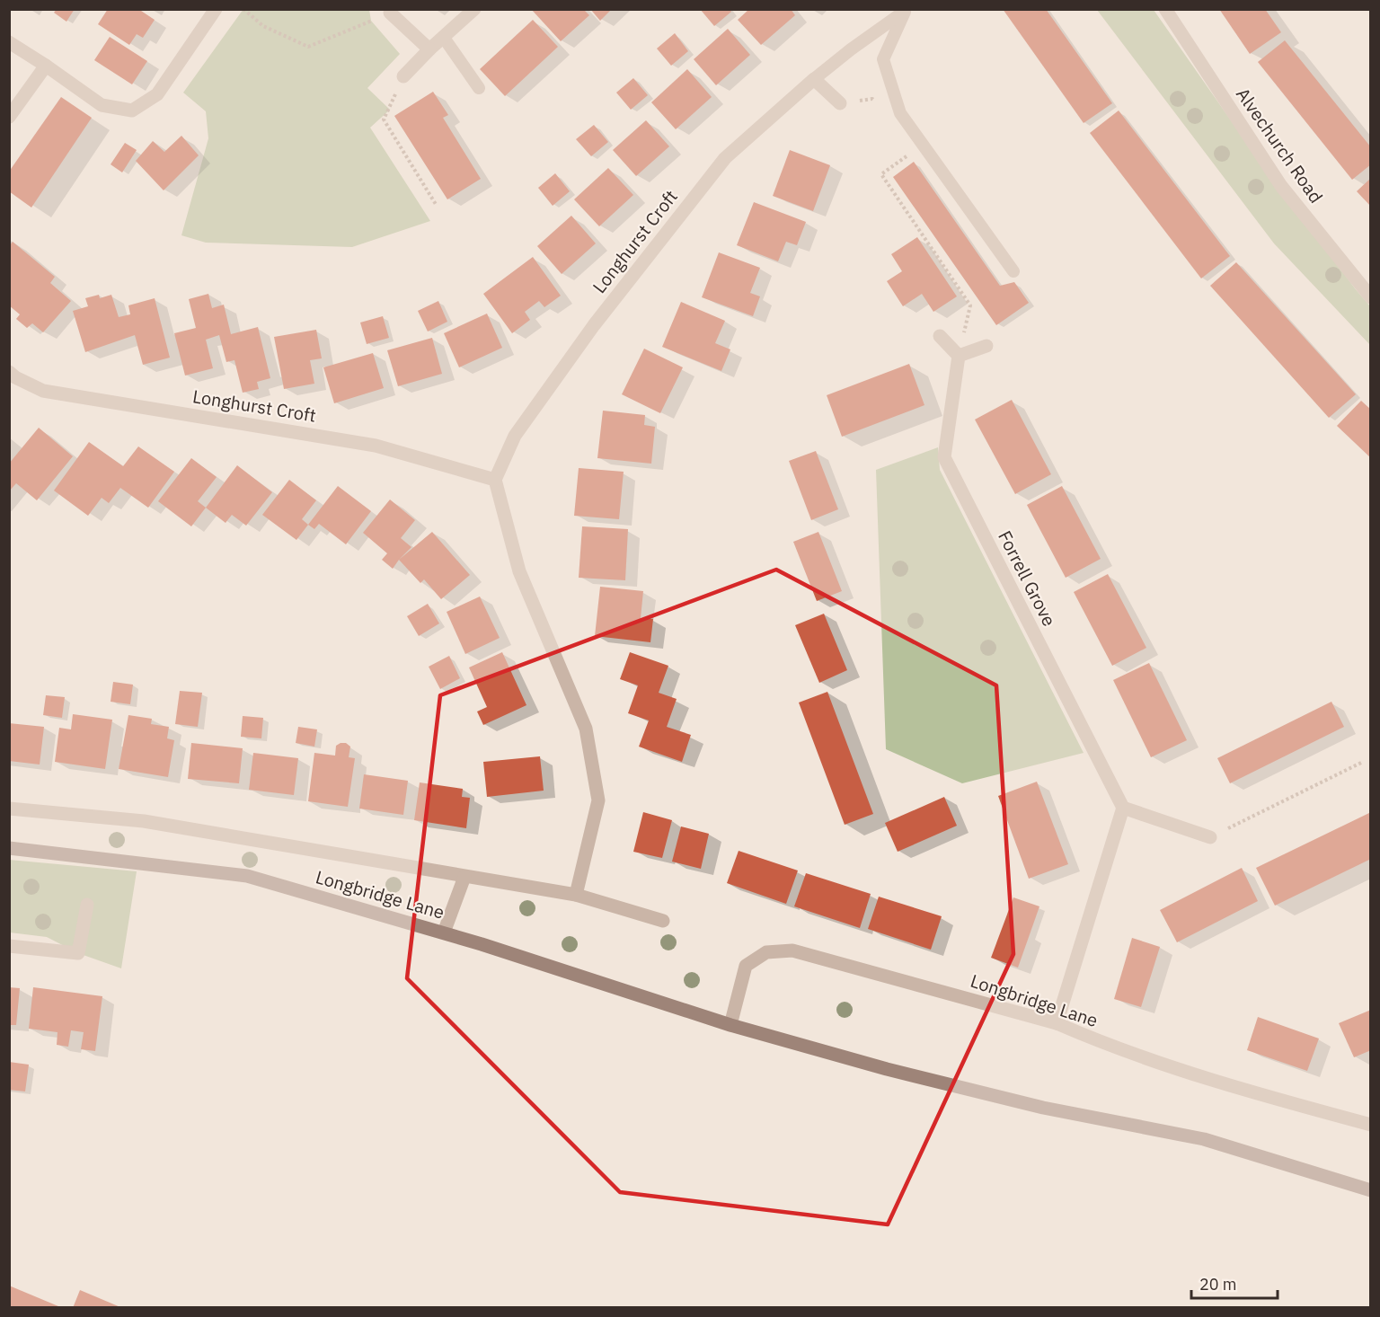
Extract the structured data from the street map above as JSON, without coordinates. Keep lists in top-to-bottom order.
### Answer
{
  "streets": {
    "main road": ["Longbridge Lane"],
    "street": ["Alvechurch Road", "Longhurst Croft", "Forrell Grove"]
  },
  "scale_bar": "20 m"
}
